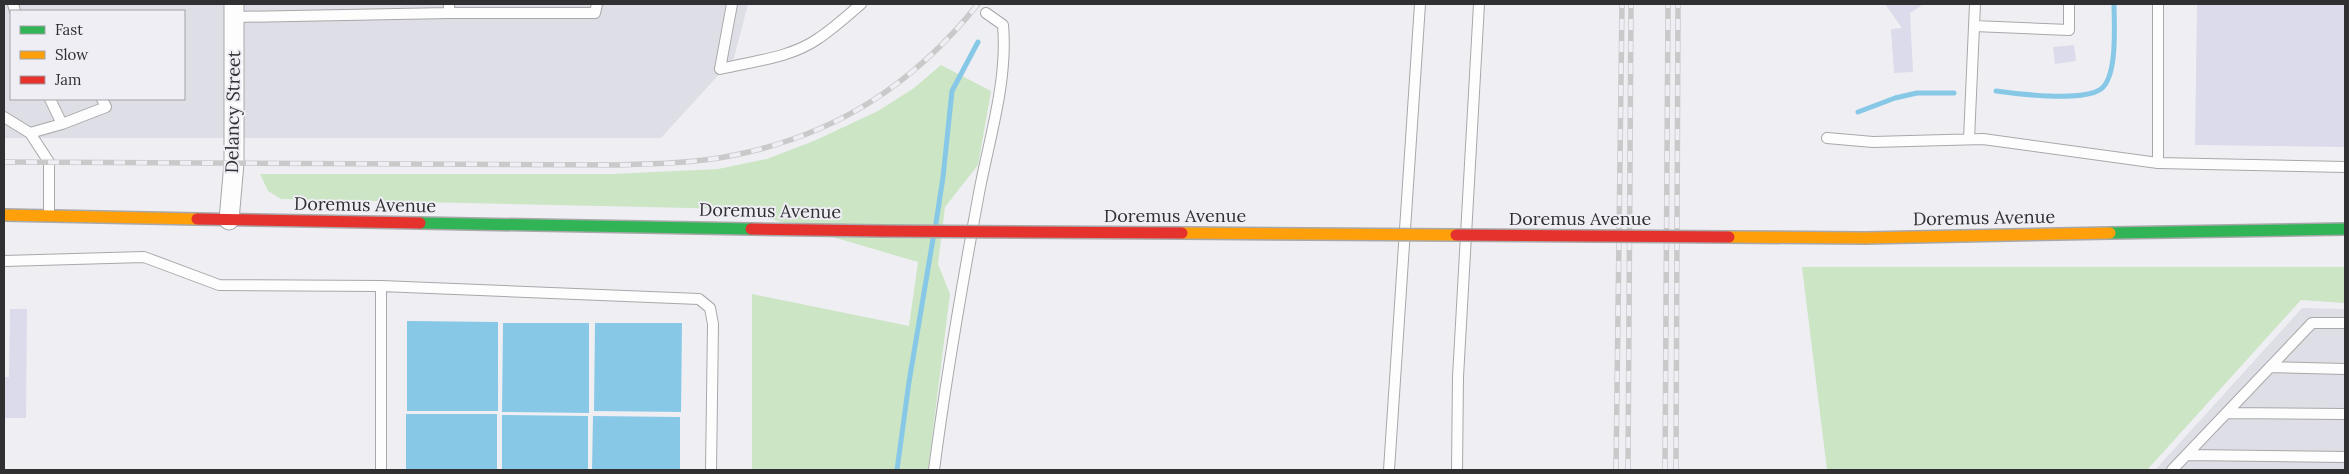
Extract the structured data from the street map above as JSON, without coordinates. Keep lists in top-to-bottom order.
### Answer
{
  "streets": {
    "main road": ["Doremus Avenue"],
    "street": ["Delancy Street"]
  },
  "crossings": [
    ["Delancy Street", "Doremus Avenue"]
  ],
  "legend": ["Fast", "Slow", "Jam"]
}
